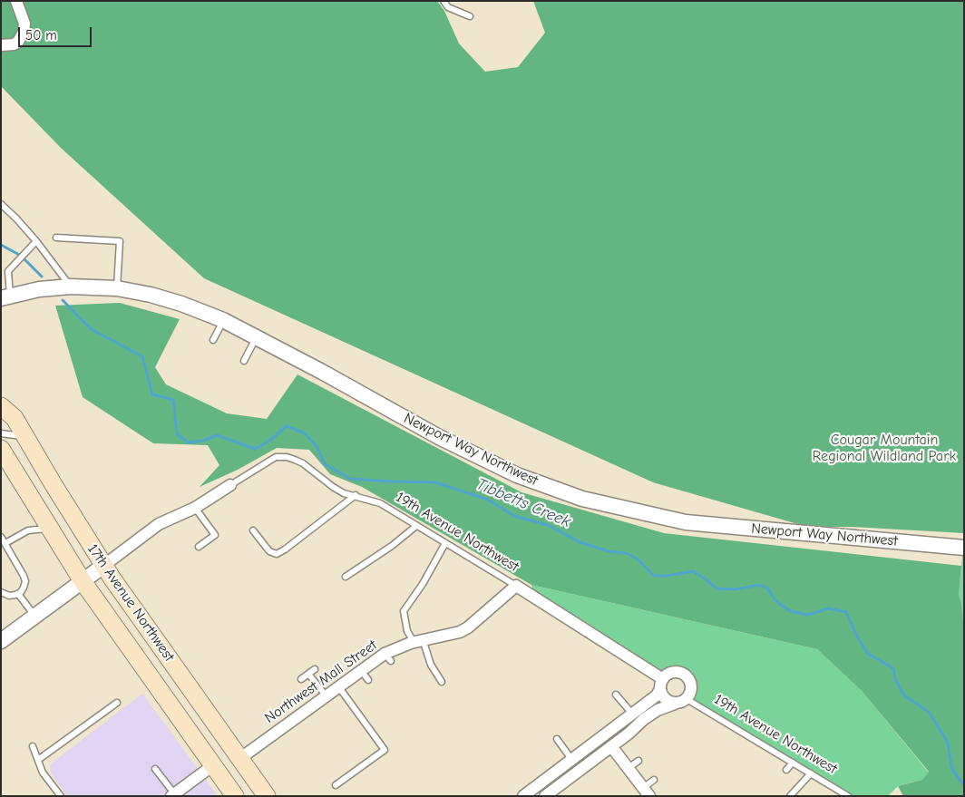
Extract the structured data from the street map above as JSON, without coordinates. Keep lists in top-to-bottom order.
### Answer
{
  "streets": {
    "main road": ["17th Avenue Northwest"],
    "street": ["Newport Way Northwest", "19th Avenue Northwest", "Northwest Mall Street"]
  },
  "crossings": [
    ["19th Avenue Northwest", "Northwest Mall Street"],
    ["17th Avenue Northwest", "Northwest Mall Street"]
  ],
  "water": ["Tibbetts Creek"],
  "parks": ["Cougar Mountain Regional Wildland Park"],
  "scale_bar": "50 m"
}
